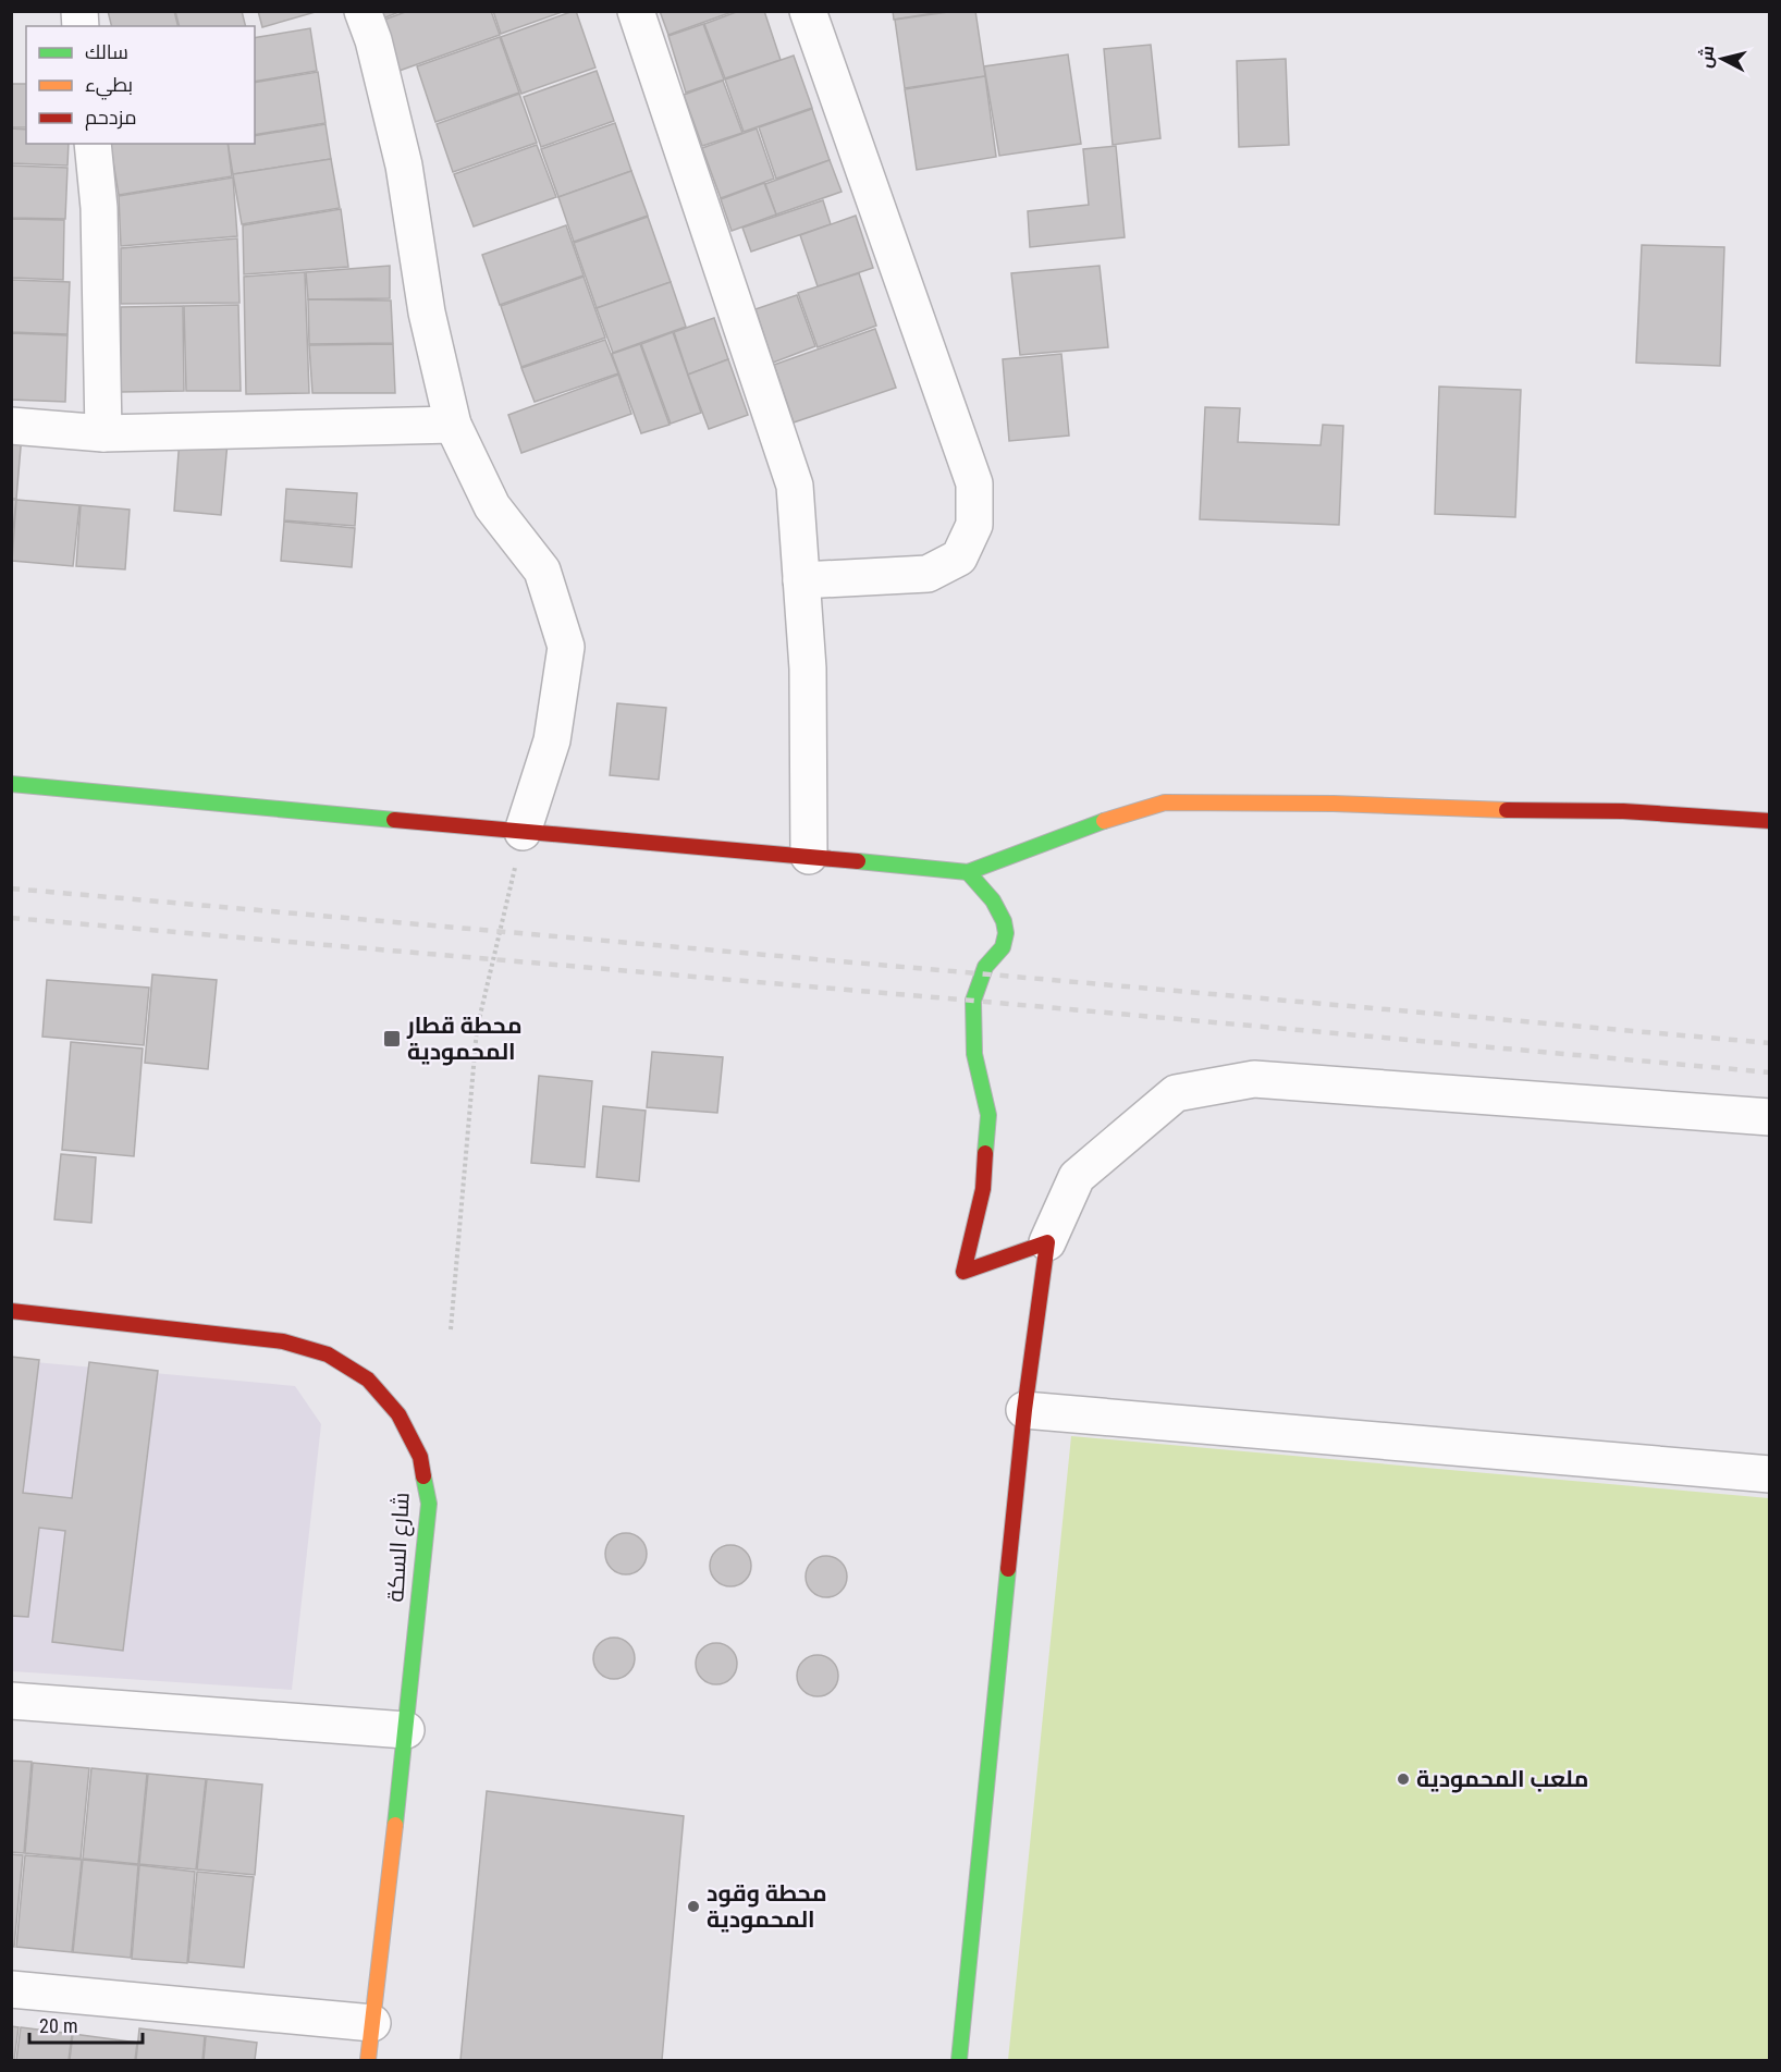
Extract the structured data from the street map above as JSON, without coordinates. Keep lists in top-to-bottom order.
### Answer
{
  "streets": {
    "street": ["شارع السكة"]
  },
  "places": {
    "transit": ["محطة قطار المحمودية"],
    "other": ["ملعب المحمودية", "محطة وقود المحمودية"]
  },
  "legend": ["سالك", "بطيء", "مزدحم"],
  "scale_bar": "20 m",
  "north": "left"
}
